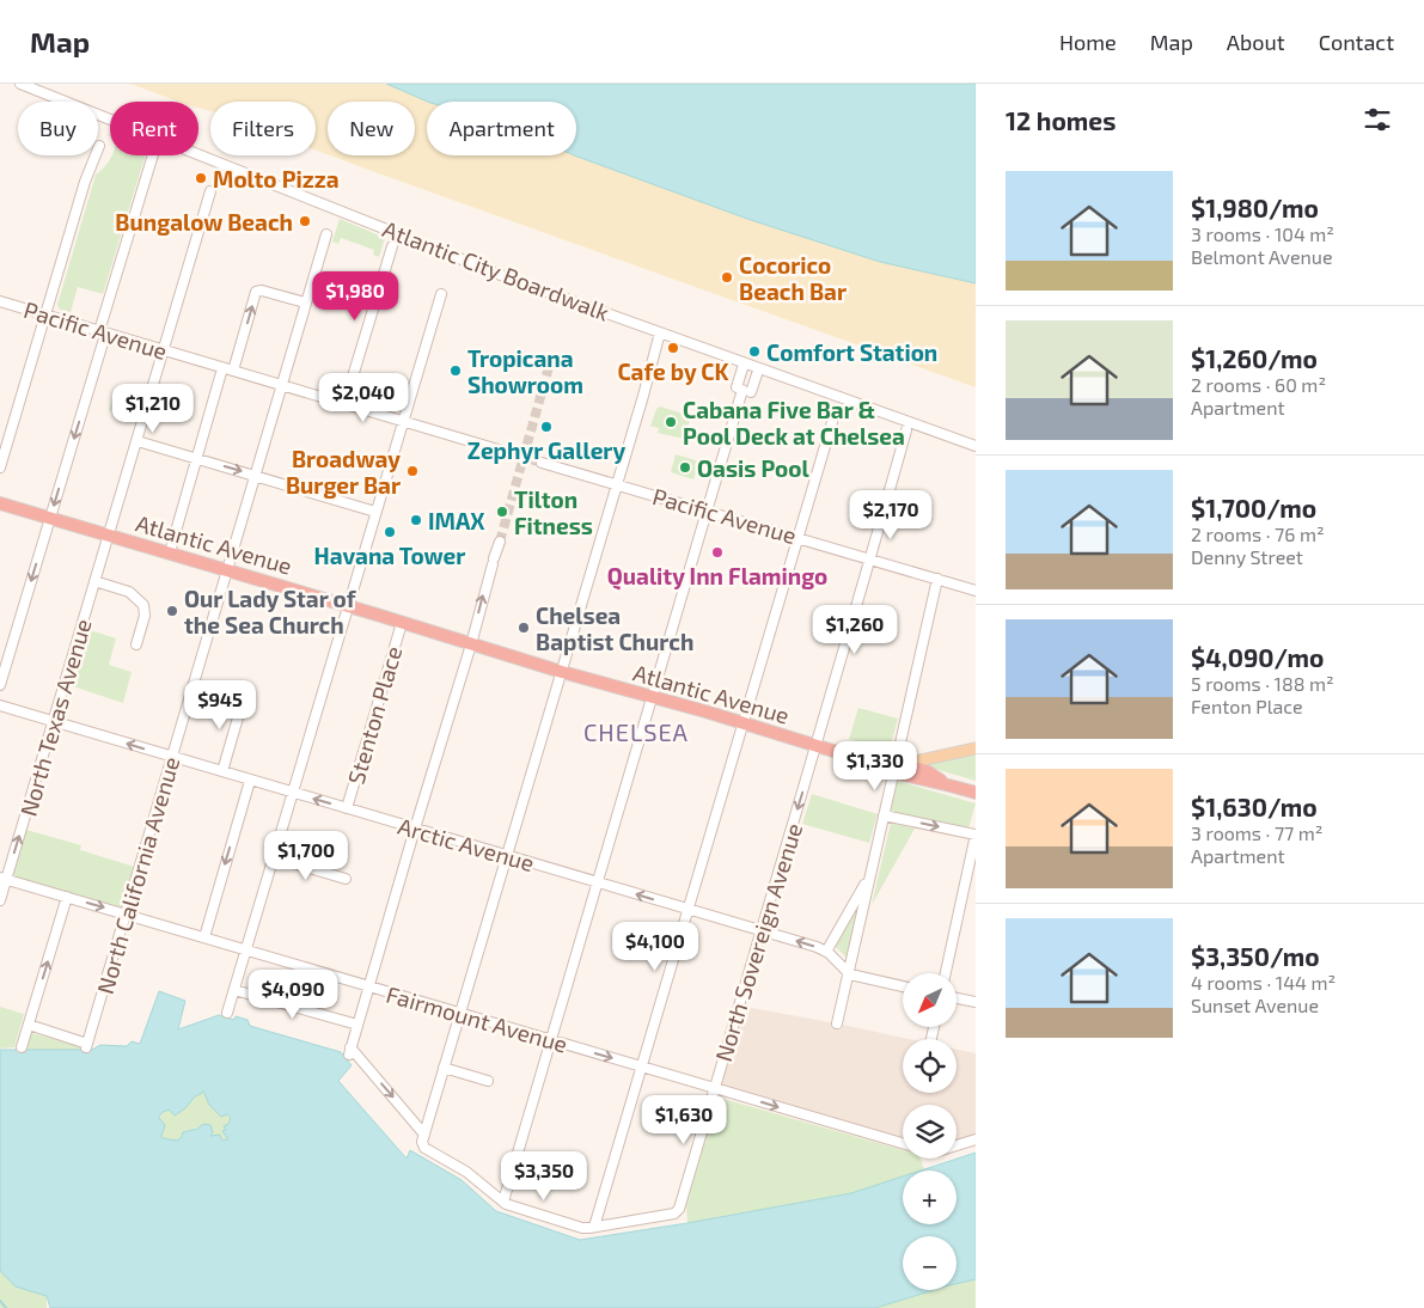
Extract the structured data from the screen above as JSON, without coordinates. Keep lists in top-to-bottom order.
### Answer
{
  "streets": {
    "highway": ["Atlantic Avenue"],
    "street": [
      "Atlantic City Boardwalk",
      "Pacific Avenue",
      "Stenton Place",
      "North Texas Avenue",
      "Arctic Avenue",
      "North California Avenue",
      "North Sovereign Avenue",
      "Fairmount Avenue"
    ]
  },
  "crossings": [
    ["Pacific Avenue", "North Texas Avenue"],
    ["Pacific Avenue", "North California Avenue"],
    ["Pacific Avenue", "North Sovereign Avenue"],
    ["Atlantic Avenue", "Stenton Place"],
    ["Atlantic Avenue", "North Texas Avenue"],
    ["Atlantic Avenue", "North California Avenue"],
    ["Atlantic Avenue", "North Sovereign Avenue"],
    ["Stenton Place", "Arctic Avenue"],
    ["North Texas Avenue", "Arctic Avenue"],
    ["North Texas Avenue", "Fairmount Avenue"],
    ["Arctic Avenue", "North California Avenue"],
    ["Arctic Avenue", "North Sovereign Avenue"],
    ["North California Avenue", "Fairmount Avenue"],
    ["North Sovereign Avenue", "Fairmount Avenue"]
  ],
  "one_way": ["Arctic Avenue", "Fairmount Avenue"],
  "districts": ["CHELSEA"],
  "places": [
    "Molto Pizza",
    "Bungalow Beach",
    "Cocorico Beach Bar",
    "Cafe by CK",
    "Comfort Station",
    "Tropicana Showroom",
    "Cabana Five Bar & Pool Deck at Chelsea",
    "Zephyr Gallery",
    "Oasis Pool",
    "Broadway Burger Bar",
    "Tilton Fitness",
    "IMAX",
    "Havana Tower",
    "Quality Inn Flamingo",
    "Our Lady Star of the Sea Church",
    "Chelsea Baptist Church"
  ],
  "north": "bottom left",
  "page": {
    "header": "Map",
    "nav": [
      "Home",
      "Map",
      "About",
      "Contact"
    ],
    "heading": "12 homes",
    "chip": [
      "Buy",
      "Rent",
      "Filters",
      "New",
      "Apartment"
    ],
    "list": [
      {
        "name": "$1,980/mo",
        "note": "3 rooms · 104 m² · Belmont Avenue"
      },
      {
        "name": "$1,260/mo",
        "note": "2 rooms · 60 m² · Apartment"
      },
      {
        "name": "$1,700/mo",
        "note": "2 rooms · 76 m² · Denny Street"
      },
      {
        "name": "$4,090/mo",
        "note": "5 rooms · 188 m² · Fenton Place"
      },
      {
        "name": "$1,630/mo",
        "note": "3 rooms · 77 m² · Apartment"
      },
      {
        "name": "$3,350/mo",
        "note": "4 rooms · 144 m² · Sunset Avenue"
      }
    ],
    "price": [
      "$1,980",
      "$2,040",
      "$1,210",
      "$2,170",
      "$1,260",
      "$945",
      "$1,330",
      "$1,700",
      "$4,100",
      "$4,090",
      "$1,630",
      "$3,350"
    ],
    "map_buttons": ["+", "−"]
  }
}
